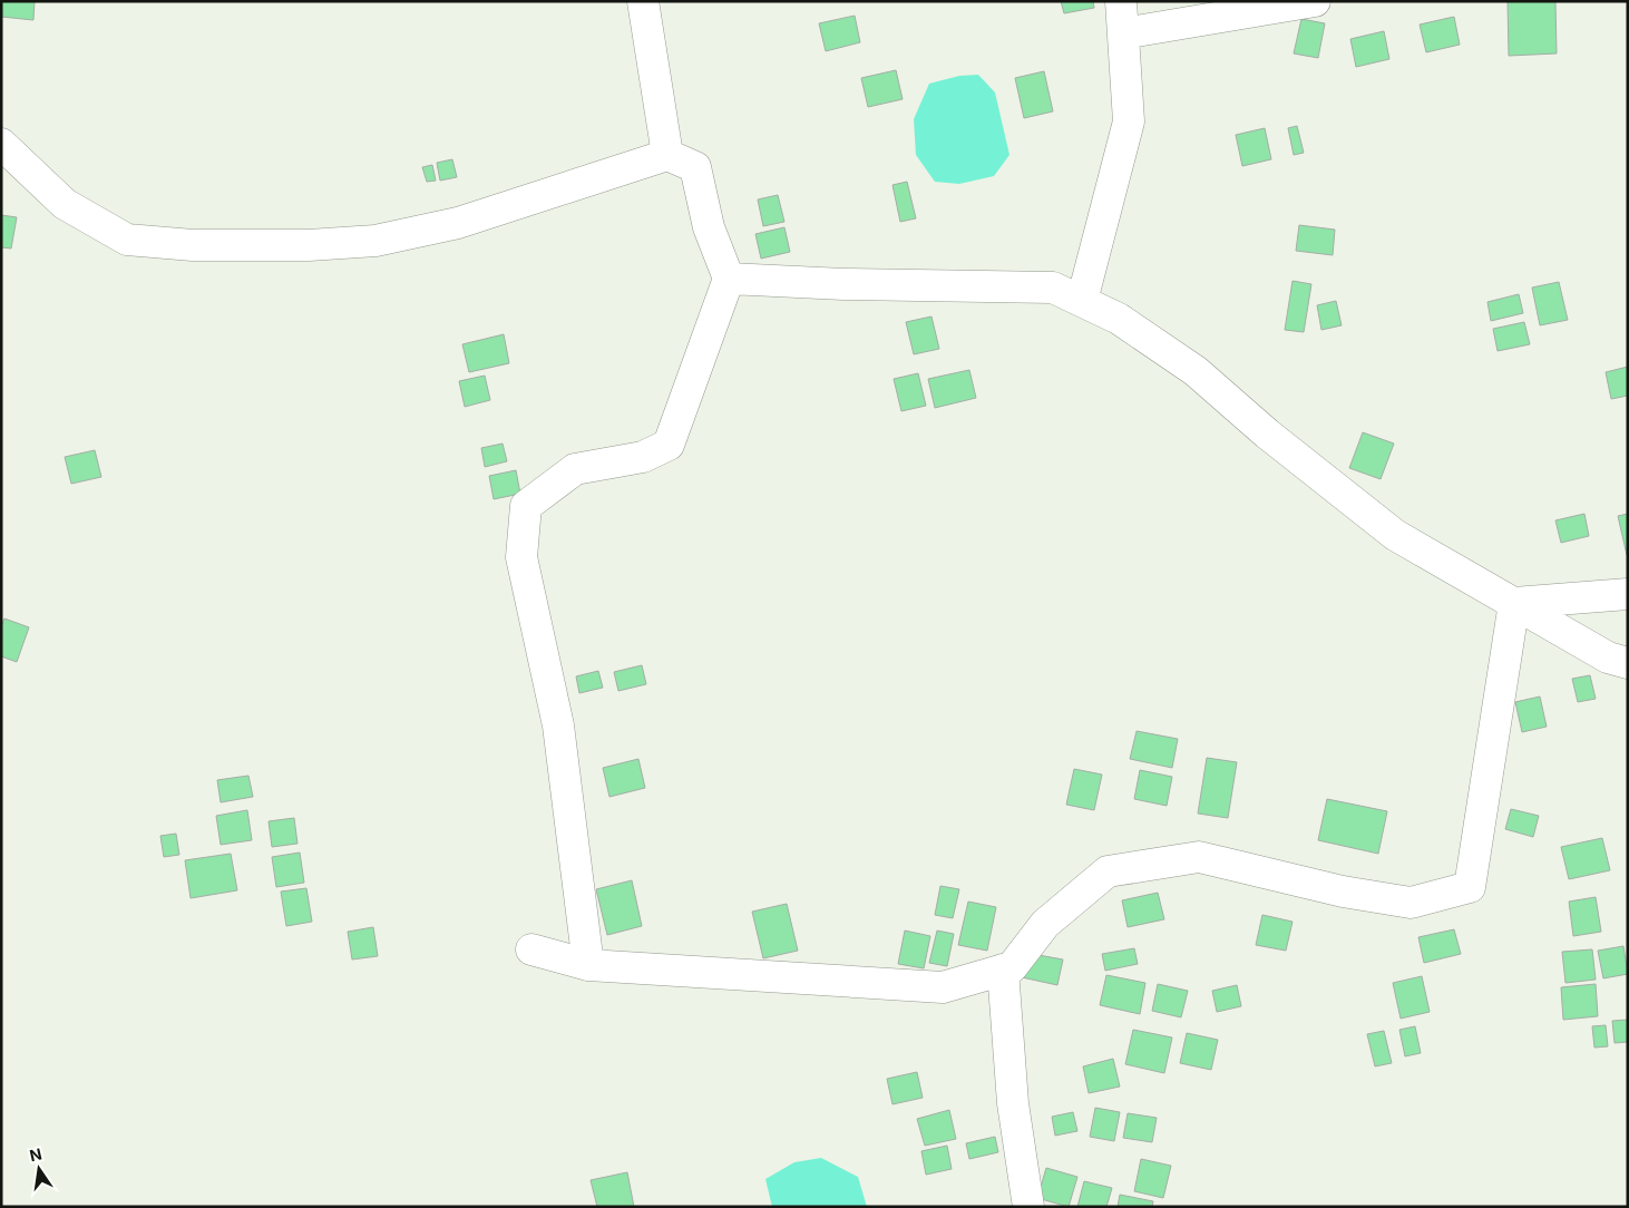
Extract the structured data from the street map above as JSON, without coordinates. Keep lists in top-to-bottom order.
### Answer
{
  "north": "top"
}
